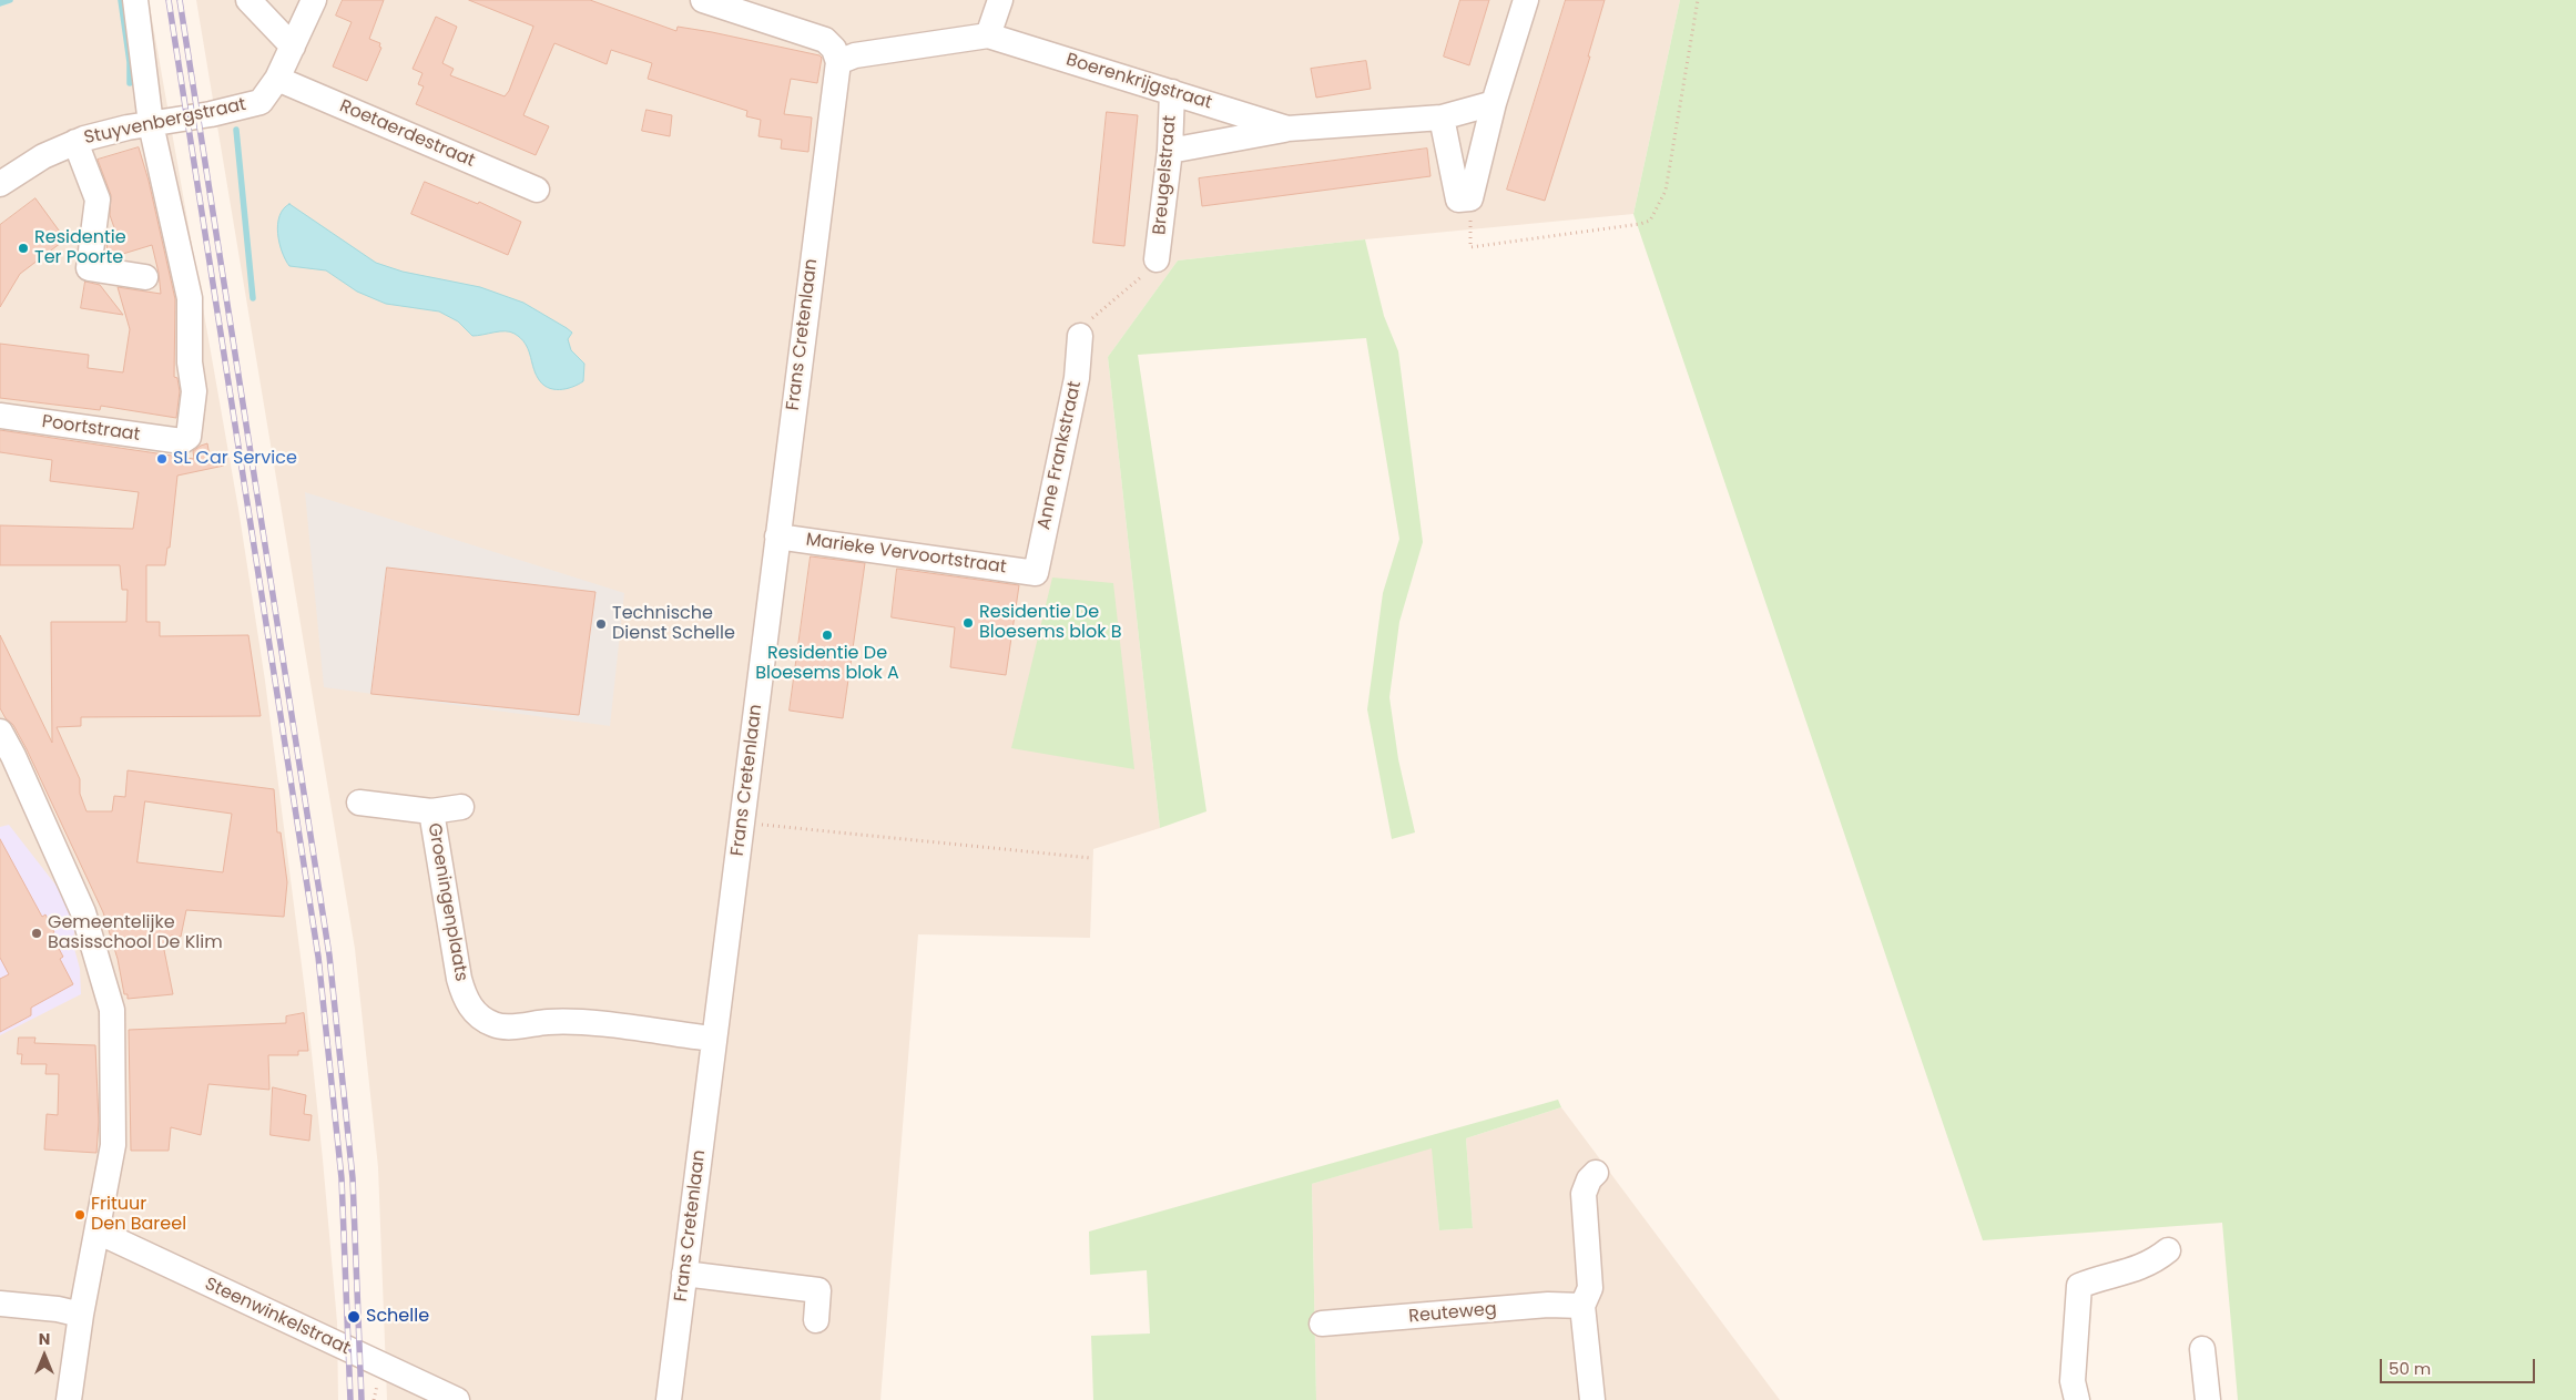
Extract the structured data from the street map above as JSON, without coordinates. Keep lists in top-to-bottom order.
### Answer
{
  "streets": {
    "street": [
      "Boerenkrijgstraat",
      "Stuyvenbergstraat",
      "Roetaerdestraat",
      "Breugelstraat",
      "Frans Cretenlaan",
      "Poortstraat",
      "Anne Frankstraat",
      "Marieke Vervoortstraat",
      "Groeningenplaats",
      "Reuteweg",
      "Steenwinkelstraat"
    ]
  },
  "crossings": [
    ["Boerenkrijgstraat", "Breugelstraat"],
    ["Boerenkrijgstraat", "Frans Cretenlaan"],
    ["Stuyvenbergstraat", "Roetaerdestraat"],
    ["Stuyvenbergstraat", "Poortstraat"],
    ["Frans Cretenlaan", "Marieke Vervoortstraat"],
    ["Frans Cretenlaan", "Groeningenplaats"],
    ["Anne Frankstraat", "Marieke Vervoortstraat"]
  ],
  "places": [
    "Residentie Ter Poorte",
    "SL Car Service",
    "Residentie De Bloesems blok B",
    "Technische Dienst Schelle",
    "Residentie De Bloesems blok A",
    "Gemeentelijke Basisschool De Klim",
    "Frituur Den Bareel",
    "Schelle"
  ],
  "scale_bar": "50 m",
  "north": "top"
}
